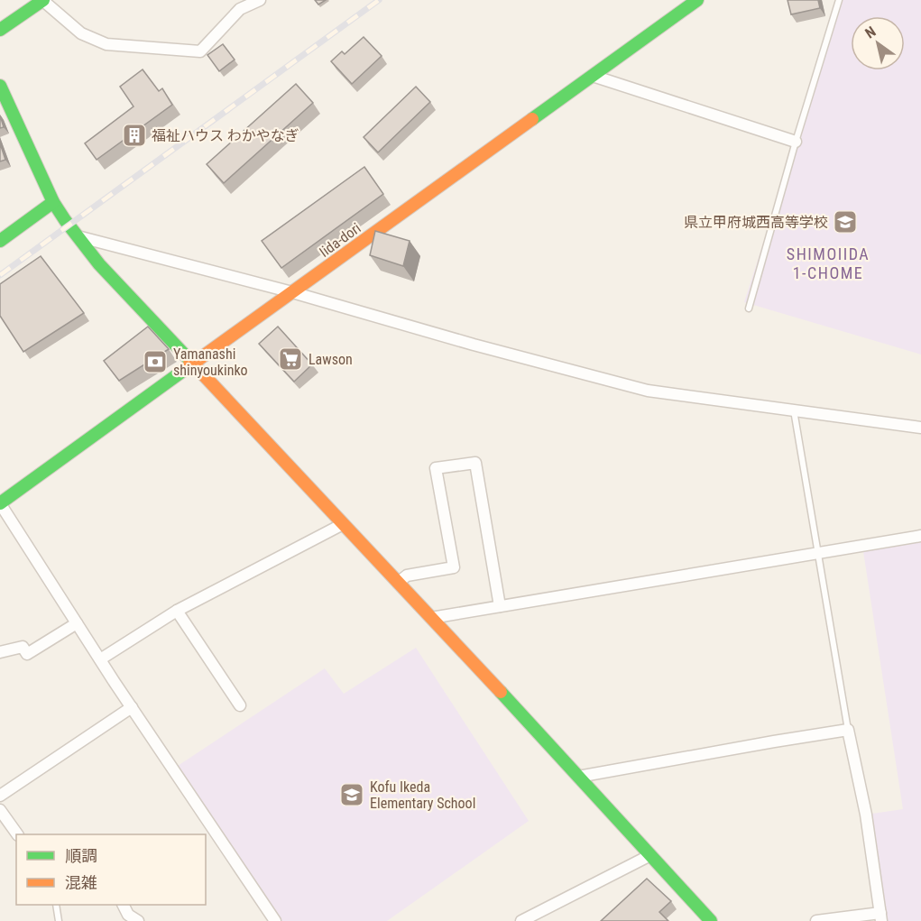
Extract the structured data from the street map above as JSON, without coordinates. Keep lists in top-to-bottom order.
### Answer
{
  "streets": {
    "street": ["Iida-dori"]
  },
  "districts": ["SHIMOIIDA 1-CHOME"],
  "places": {
    "building": ["福祉ハウス わかやなぎ"],
    "school or university": ["県立甲府城西高等学校", "Kofu Ikeda Elementary School"],
    "supermarket": ["Lawson"],
    "bank": ["Yamanashi shinyoukinko"]
  },
  "legend": ["順調", "混雑"],
  "north": "top left"
}
